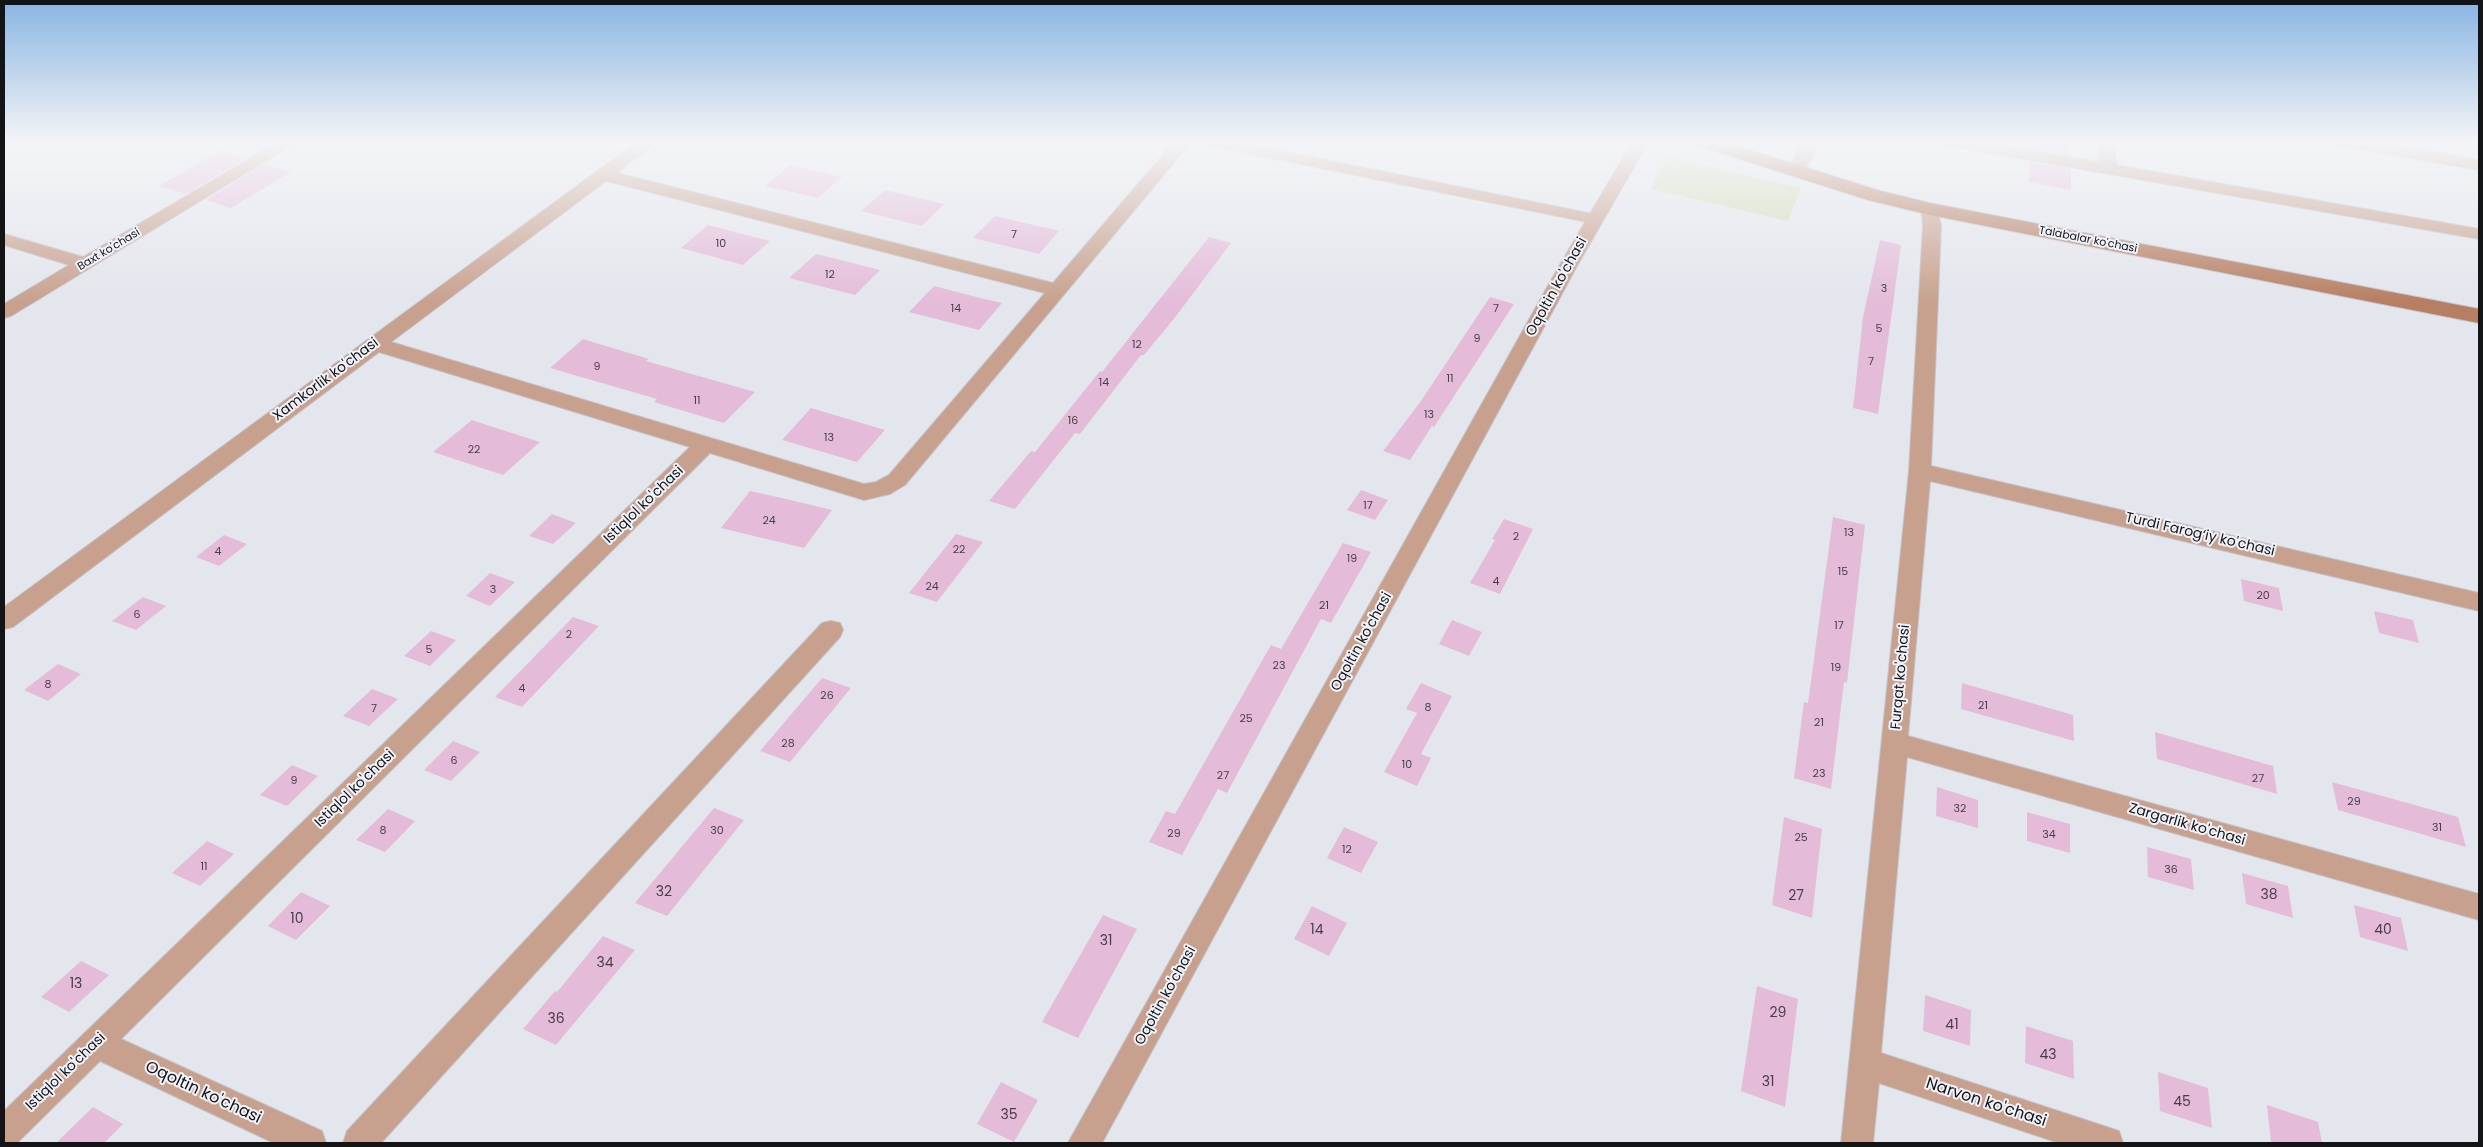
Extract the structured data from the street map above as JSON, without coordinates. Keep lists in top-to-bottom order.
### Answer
{
  "streets": {
    "street": [
      "Talabalar ko'chasi",
      "Baxt ko'chasi",
      "Oqoltin ko'chasi",
      "Xamkorlik ko'chasi",
      "Istiqlol ko'chasi",
      "Turdi Farog‘iy ko'chasi",
      "Furqat ko'chasi",
      "Zargarlik ko'chasi",
      "Narvon ko'chasi"
    ]
  },
  "crossings": [
    ["Talabalar ko'chasi", "Furqat ko'chasi"],
    ["Oqoltin ko'chasi", "Istiqlol ko'chasi"],
    ["Turdi Farog‘iy ko'chasi", "Furqat ko'chasi"],
    ["Furqat ko'chasi", "Zargarlik ko'chasi"],
    ["Furqat ko'chasi", "Narvon ko'chasi"]
  ],
  "house_numbers": [
    "7",
    "10",
    "12",
    "3",
    "14",
    "7",
    "5",
    "9",
    "12",
    "7",
    "9",
    "11",
    "14",
    "11",
    "13",
    "16",
    "13",
    "22",
    "17",
    "24",
    "13",
    "2",
    "22",
    "4",
    "19",
    "15",
    "4",
    "24",
    "3",
    "20",
    "21",
    "6",
    "17",
    "2",
    "5",
    "23",
    "19",
    "8",
    "4",
    "26",
    "21",
    "8",
    "7",
    "25",
    "21",
    "28",
    "6",
    "10",
    "23",
    "27",
    "27",
    "9",
    "29",
    "32",
    "31",
    "8",
    "30",
    "29",
    "34",
    "25",
    "12",
    "11",
    "36",
    "32",
    "38",
    "27",
    "10",
    "14",
    "40",
    "31",
    "34",
    "13",
    "29",
    "36",
    "41",
    "43",
    "31",
    "45",
    "35"
  ]
}
